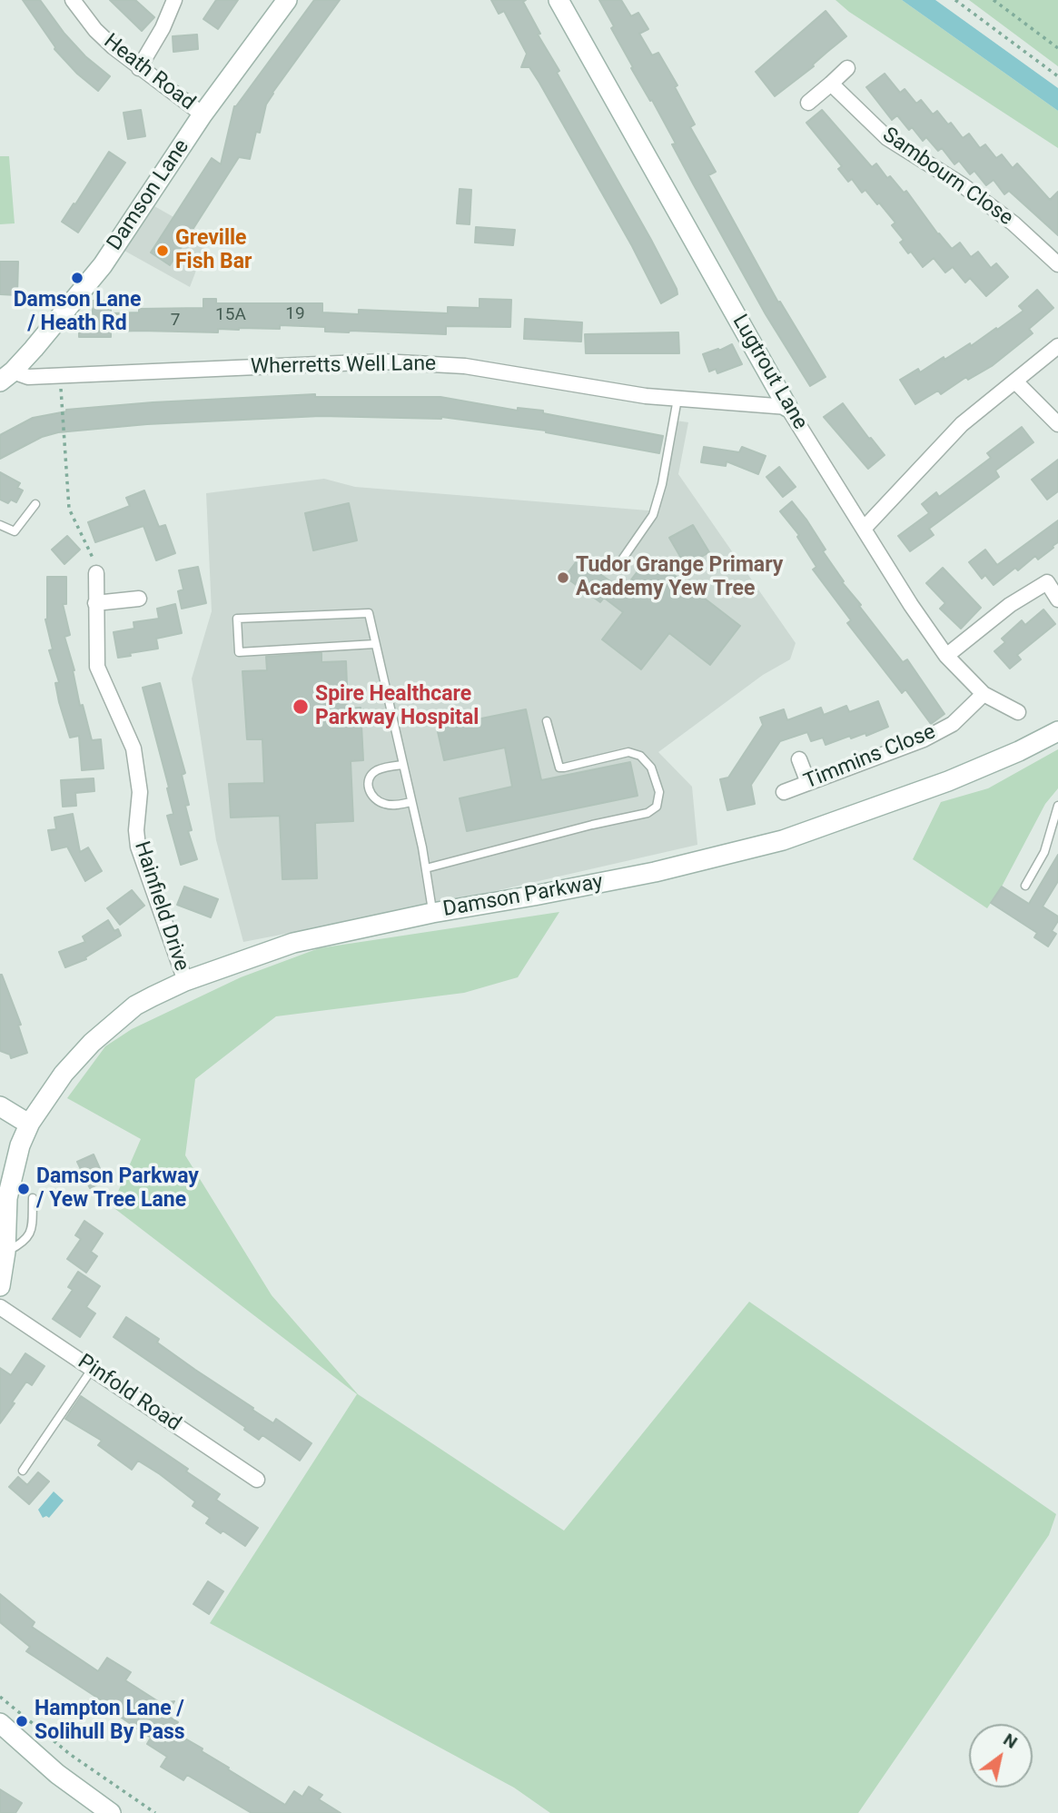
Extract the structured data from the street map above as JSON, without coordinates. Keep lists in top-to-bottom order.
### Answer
{
  "streets": {
    "street": [
      "Heath Road",
      "Sambourn Close",
      "Damson Lane",
      "Wherretts Well Lane",
      "Lugtrout Lane",
      "Timmins Close",
      "Damson Parkway",
      "Hainfield Drive",
      "Pinfold Road"
    ]
  },
  "crossings": [
    ["Heath Road", "Damson Lane"],
    ["Damson Lane", "Wherretts Well Lane"],
    ["Wherretts Well Lane", "Lugtrout Lane"],
    ["Lugtrout Lane", "Timmins Close"],
    ["Damson Parkway", "Hainfield Drive"]
  ],
  "places": [
    "Greville Fish Bar",
    "Damson Lane / Heath Rd",
    "Tudor Grange Primary Academy Yew Tree",
    "Spire Healthcare Parkway Hospital",
    "Damson Parkway / Yew Tree Lane",
    "Hampton Lane / Solihull By Pass"
  ],
  "house_numbers": ["19", "15A", "7"],
  "north": "top right"
}
